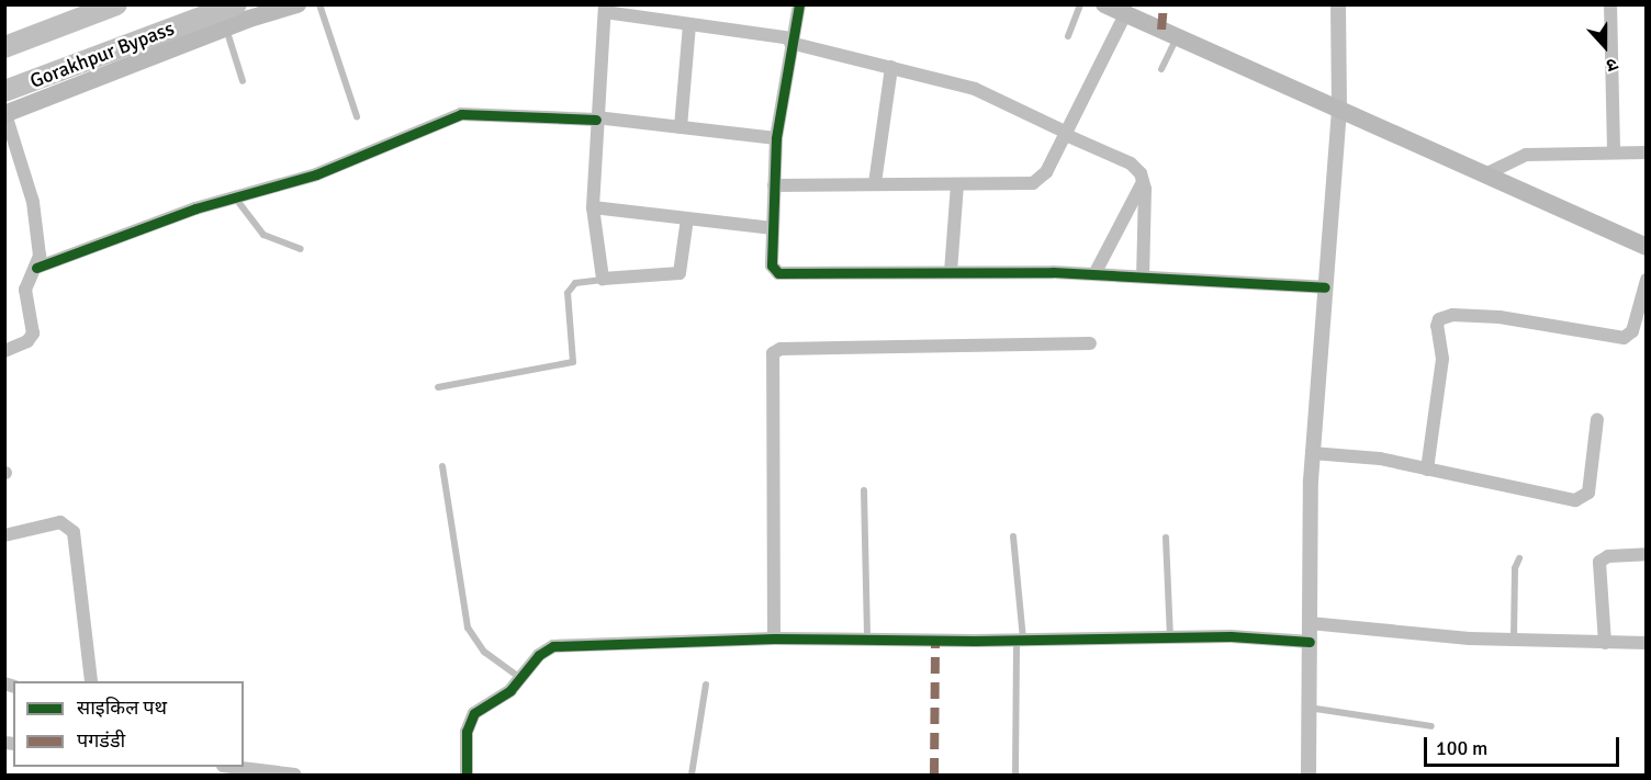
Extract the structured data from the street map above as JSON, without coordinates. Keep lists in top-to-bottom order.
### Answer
{
  "streets": {
    "highway": ["Gorakhpur Bypass"]
  },
  "legend": ["साइकिल पथ", "पगडंडी"],
  "scale_bar": "100 m",
  "north": "bottom"
}
